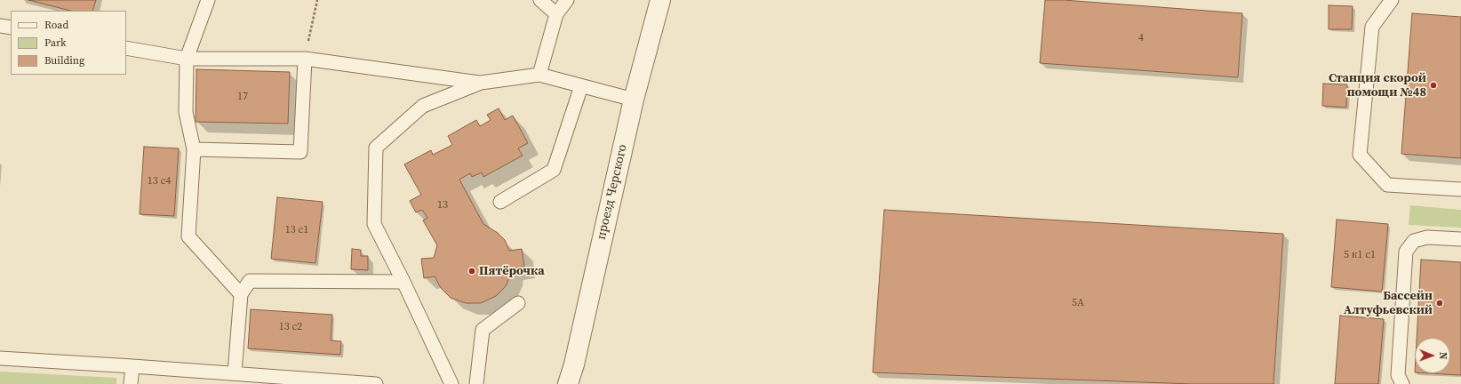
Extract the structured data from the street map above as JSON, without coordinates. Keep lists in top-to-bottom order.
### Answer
{
  "streets": {
    "street": ["проезд Черского"]
  },
  "places": ["Станция скорой помощи №48", "Пятёрочка", "Бассейн Алтуфьевский"],
  "house_numbers": [
    "4",
    "17",
    "13 с4",
    "13",
    "13 с1",
    "5 к1 с1",
    "5A",
    "13 с2"
  ],
  "legend": ["Road", "Park", "Building"],
  "north": "right"
}
